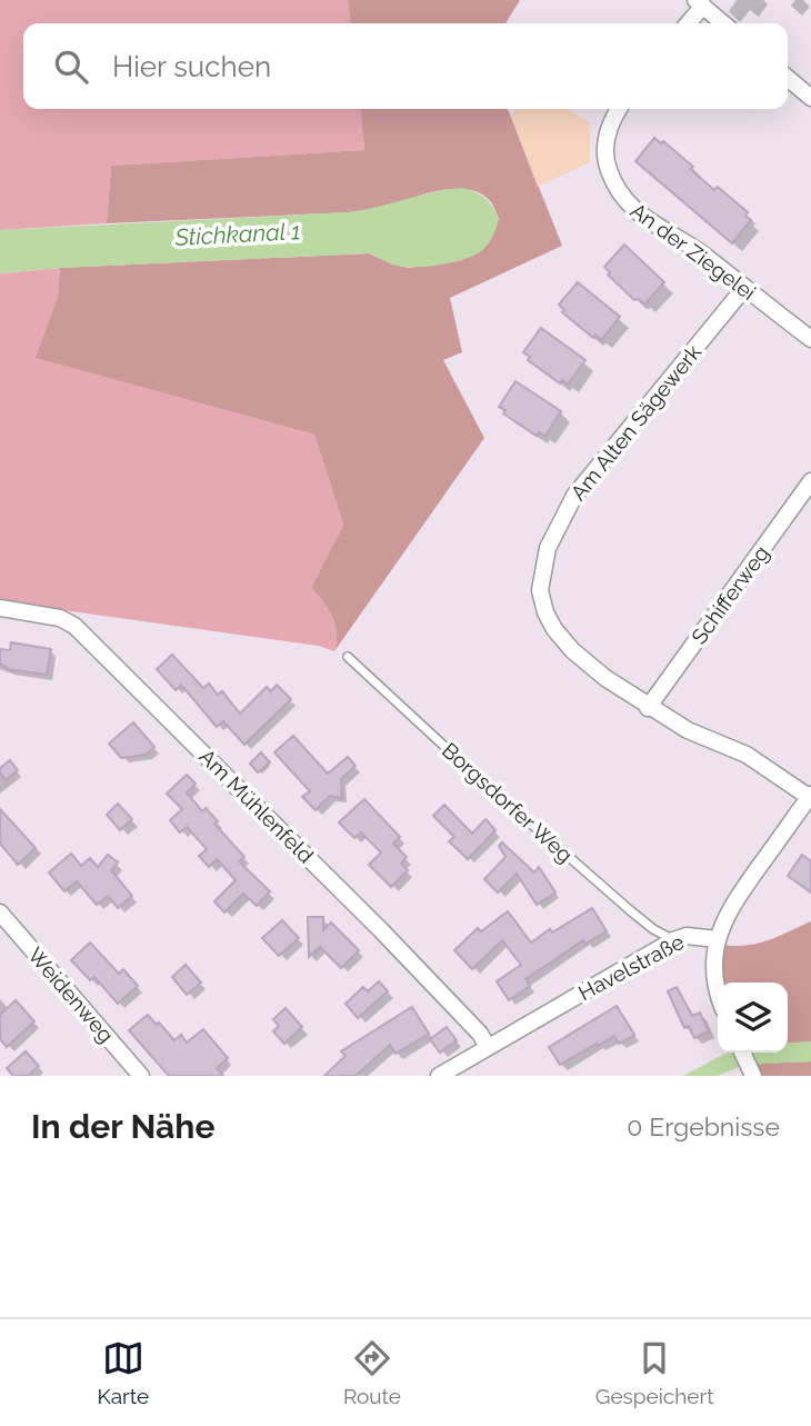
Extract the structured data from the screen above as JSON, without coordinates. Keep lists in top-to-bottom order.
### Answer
{
  "streets": {
    "street": [
      "An der Ziegelei",
      "Am Alten Sägewerk",
      "Schifferweg",
      "Am Mühlenfeld",
      "Havelstraße",
      "Weidenweg"
    ],
    "lane": ["Borgsdorfer Weg"]
  },
  "crossings": [
    ["An der Ziegelei", "Am Alten Sägewerk"],
    ["Am Alten Sägewerk", "Schifferweg"],
    ["Am Alten Sägewerk", "Havelstraße"],
    ["Borgsdorfer Weg", "Havelstraße"],
    ["Am Mühlenfeld", "Havelstraße"]
  ],
  "water": ["Stichkanal 1"],
  "page": {
    "search": "Hier suchen",
    "heading": ["In der Nähe", "0 Ergebnisse"],
    "nav": ["Karte", "Route", "Gespeichert"]
  }
}
